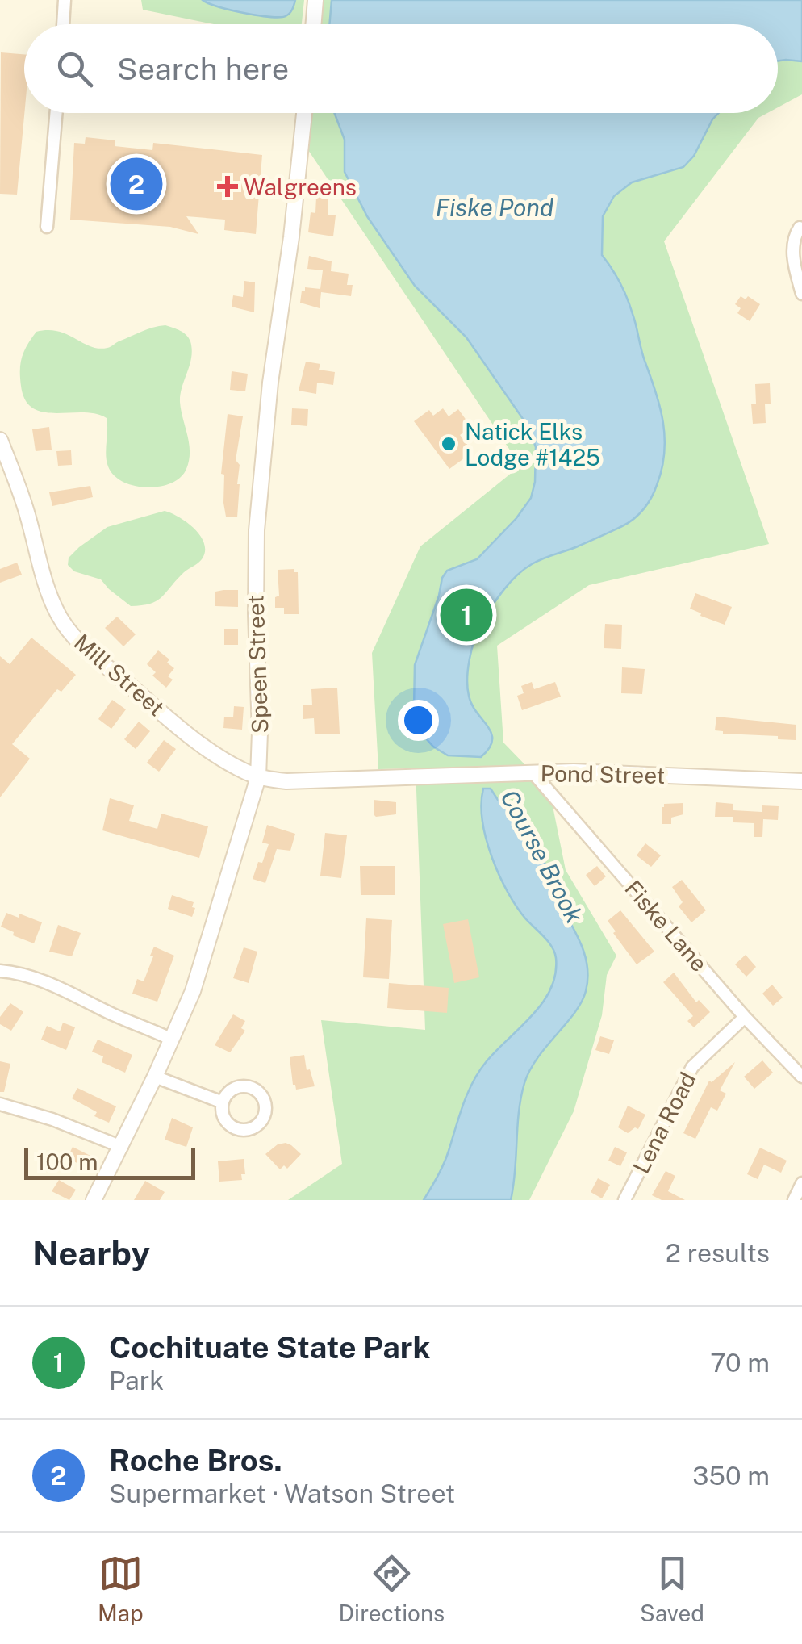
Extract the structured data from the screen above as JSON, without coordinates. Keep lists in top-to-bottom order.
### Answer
{
  "streets": {
    "street": [
      "Speen Street",
      "Mill Street",
      "Pond Street",
      "Fiske Lane",
      "Lena Road"
    ]
  },
  "crossings": [
    ["Speen Street", "Mill Street"],
    ["Speen Street", "Pond Street"],
    ["Mill Street", "Pond Street"],
    ["Pond Street", "Fiske Lane"],
    ["Fiske Lane", "Lena Road"]
  ],
  "water": ["Fiske Pond", "Course Brook"],
  "places": {
    "health": ["Walgreens"],
    "other": ["Natick Elks Lodge #1425"]
  },
  "scale_bar": "100 m",
  "page": {
    "search": "Search here",
    "pins": ["2", "1"],
    "scale": "100 m",
    "heading": ["Nearby", "2 results"],
    "list": [
      {
        "mark": "1",
        "name": "Cochituate State Park",
        "note": "Park",
        "value": "70 m"
      },
      {
        "mark": "2",
        "name": "Roche Bros.",
        "note": "Supermarket · Watson Street",
        "value": "350 m"
      }
    ],
    "nav": ["Map", "Directions", "Saved"]
  }
}
